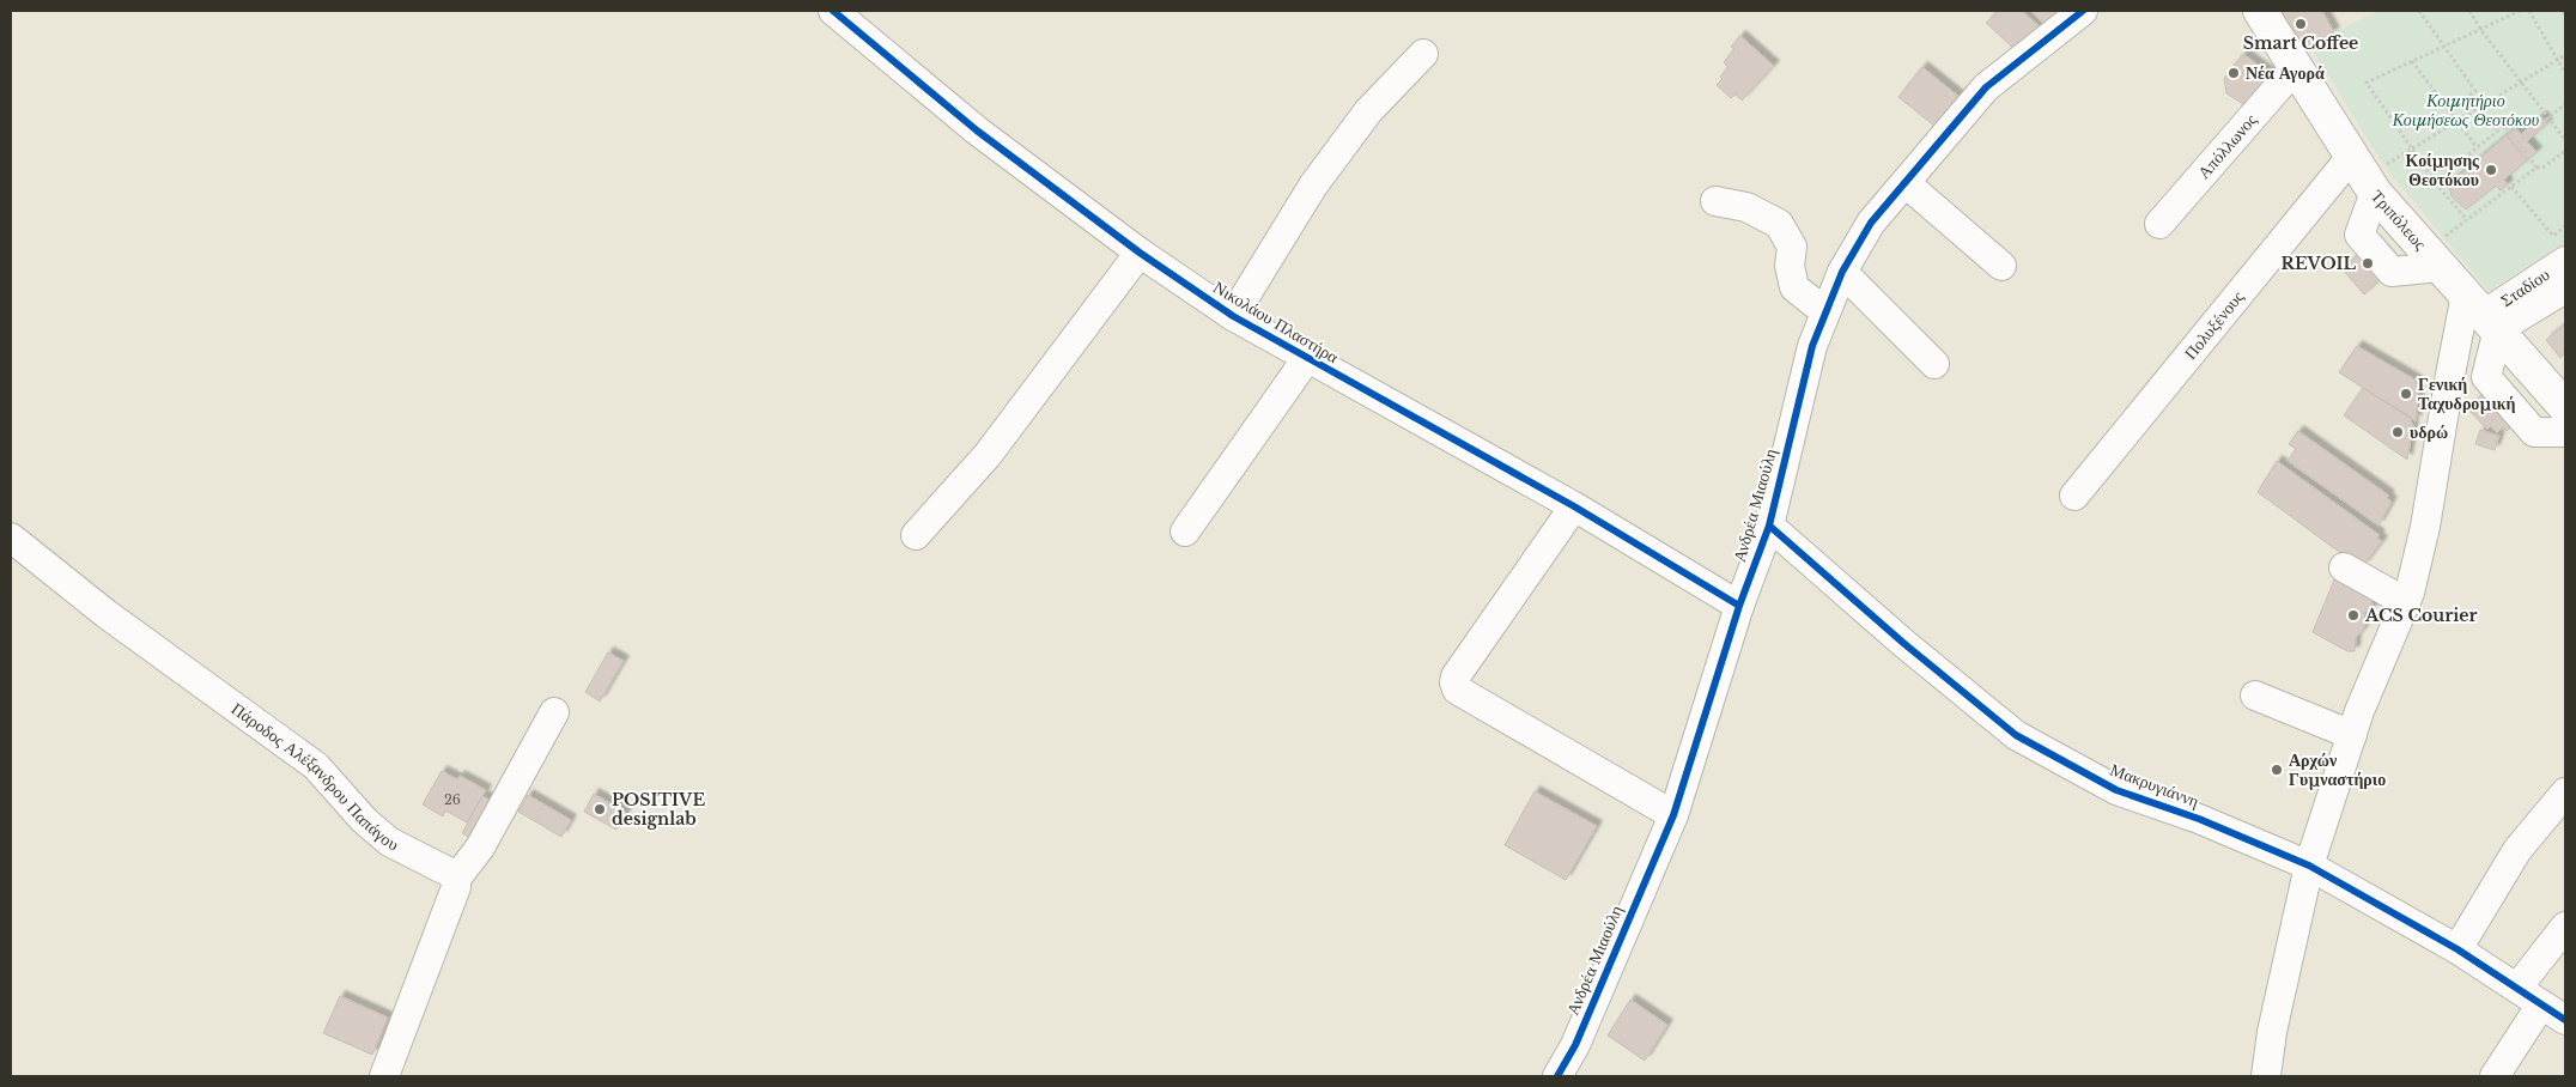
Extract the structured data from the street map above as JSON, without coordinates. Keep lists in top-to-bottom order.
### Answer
{
  "streets": {
    "main road": ["Τριπόλεως"],
    "street": [
      "Απόλλωνος",
      "Σταδίου",
      "Νικολάου Πλαστήρα",
      "Πολυξένους",
      "Ανδρέα Μιαούλη",
      "Πάροδος Αλέξανδρου Παπάγου",
      "Μακρυγιάννη"
    ]
  },
  "crossings": [
    ["Απόλλωνος", "Τριπόλεως"],
    ["Τριπόλεως", "Σταδίου"],
    ["Τριπόλεως", "Πολυξένους"],
    ["Νικολάου Πλαστήρα", "Ανδρέα Μιαούλη"],
    ["Ανδρέα Μιαούλη", "Μακρυγιάννη"]
  ],
  "parks": ["Κοιμητήριο Κοιμήσεως Θεοτόκου"],
  "places": [
    "Smart Coffee",
    "Νέα Αγορά",
    "Κοίμησης Θεοτόκου",
    "REVOIL",
    "Γενική Ταχυδρομική",
    "υδρώ",
    "ACS Courier",
    "Αρχών Γυμναστήριο",
    "POSITIVE designlab"
  ],
  "house_numbers": ["26"]
}
